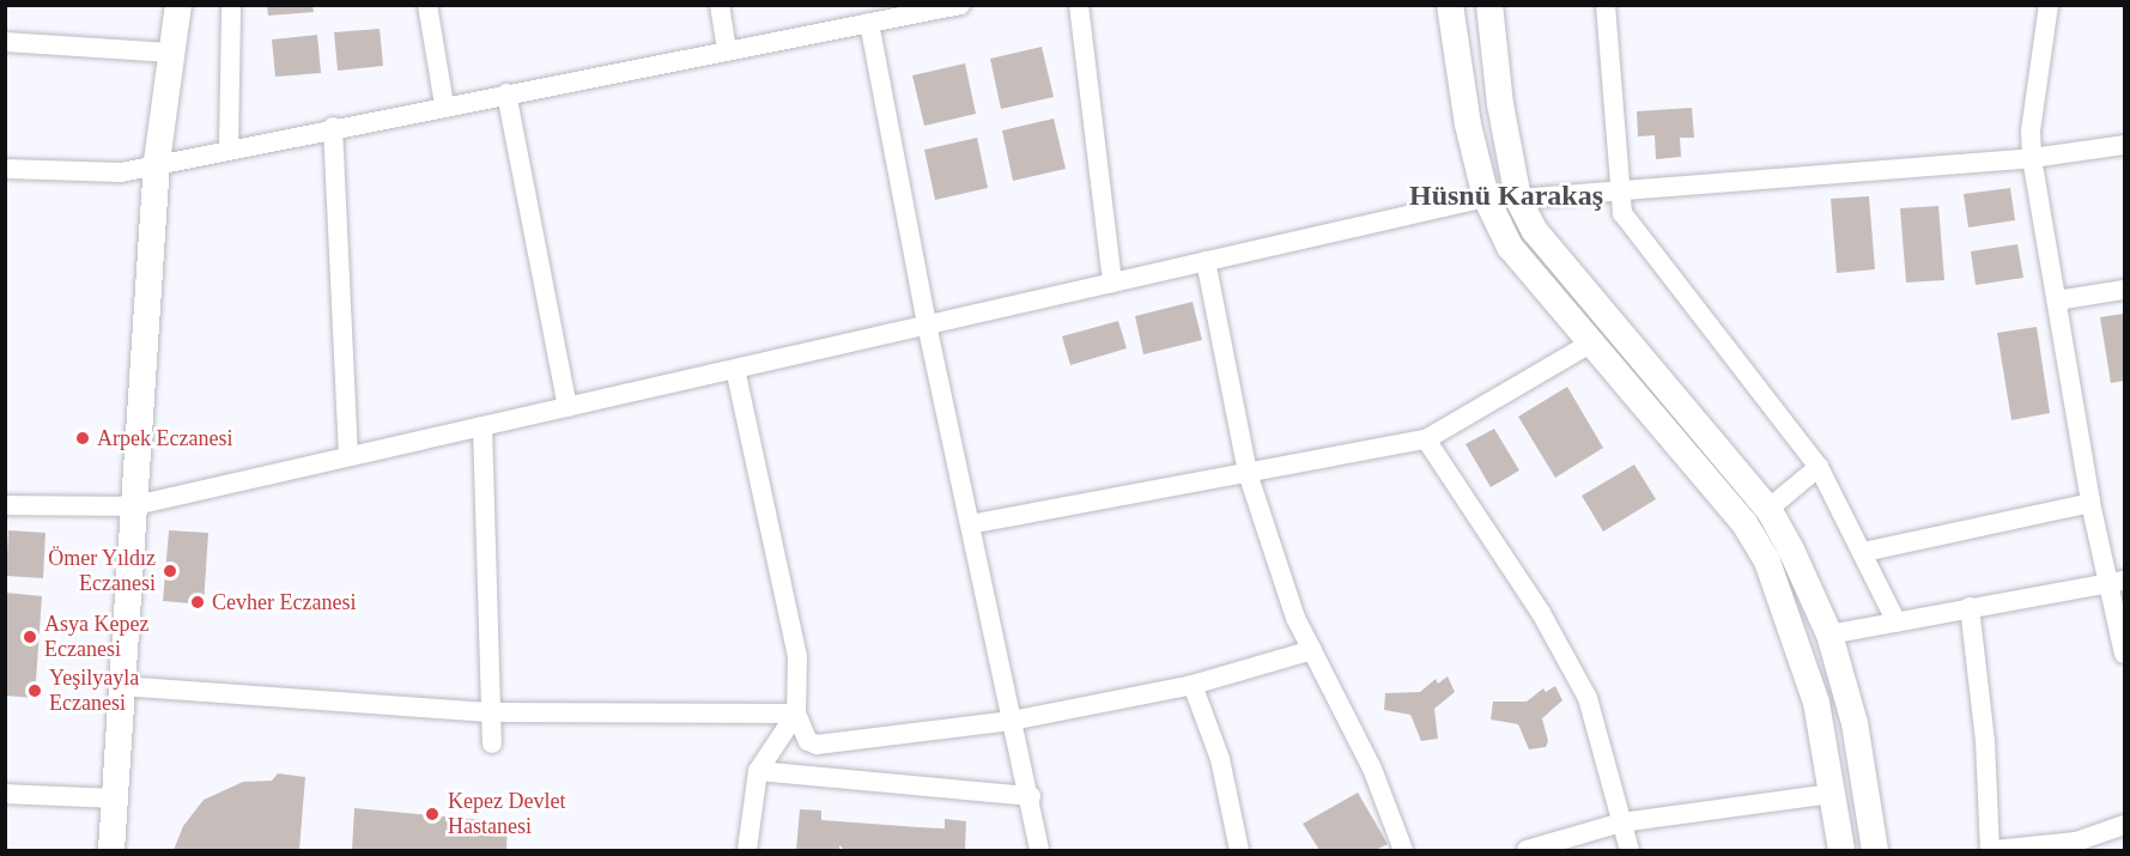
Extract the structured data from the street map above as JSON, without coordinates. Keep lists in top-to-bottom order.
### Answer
{
  "districts": ["Hüsnü Karakaş"],
  "places": [
    "Arpek Eczanesi",
    "Ömer Yıldız Eczanesi",
    "Cevher Eczanesi",
    "Asya Kepez Eczanesi",
    "Yeşilyayla Eczanesi",
    "Kepez Devlet Hastanesi"
  ]
}
